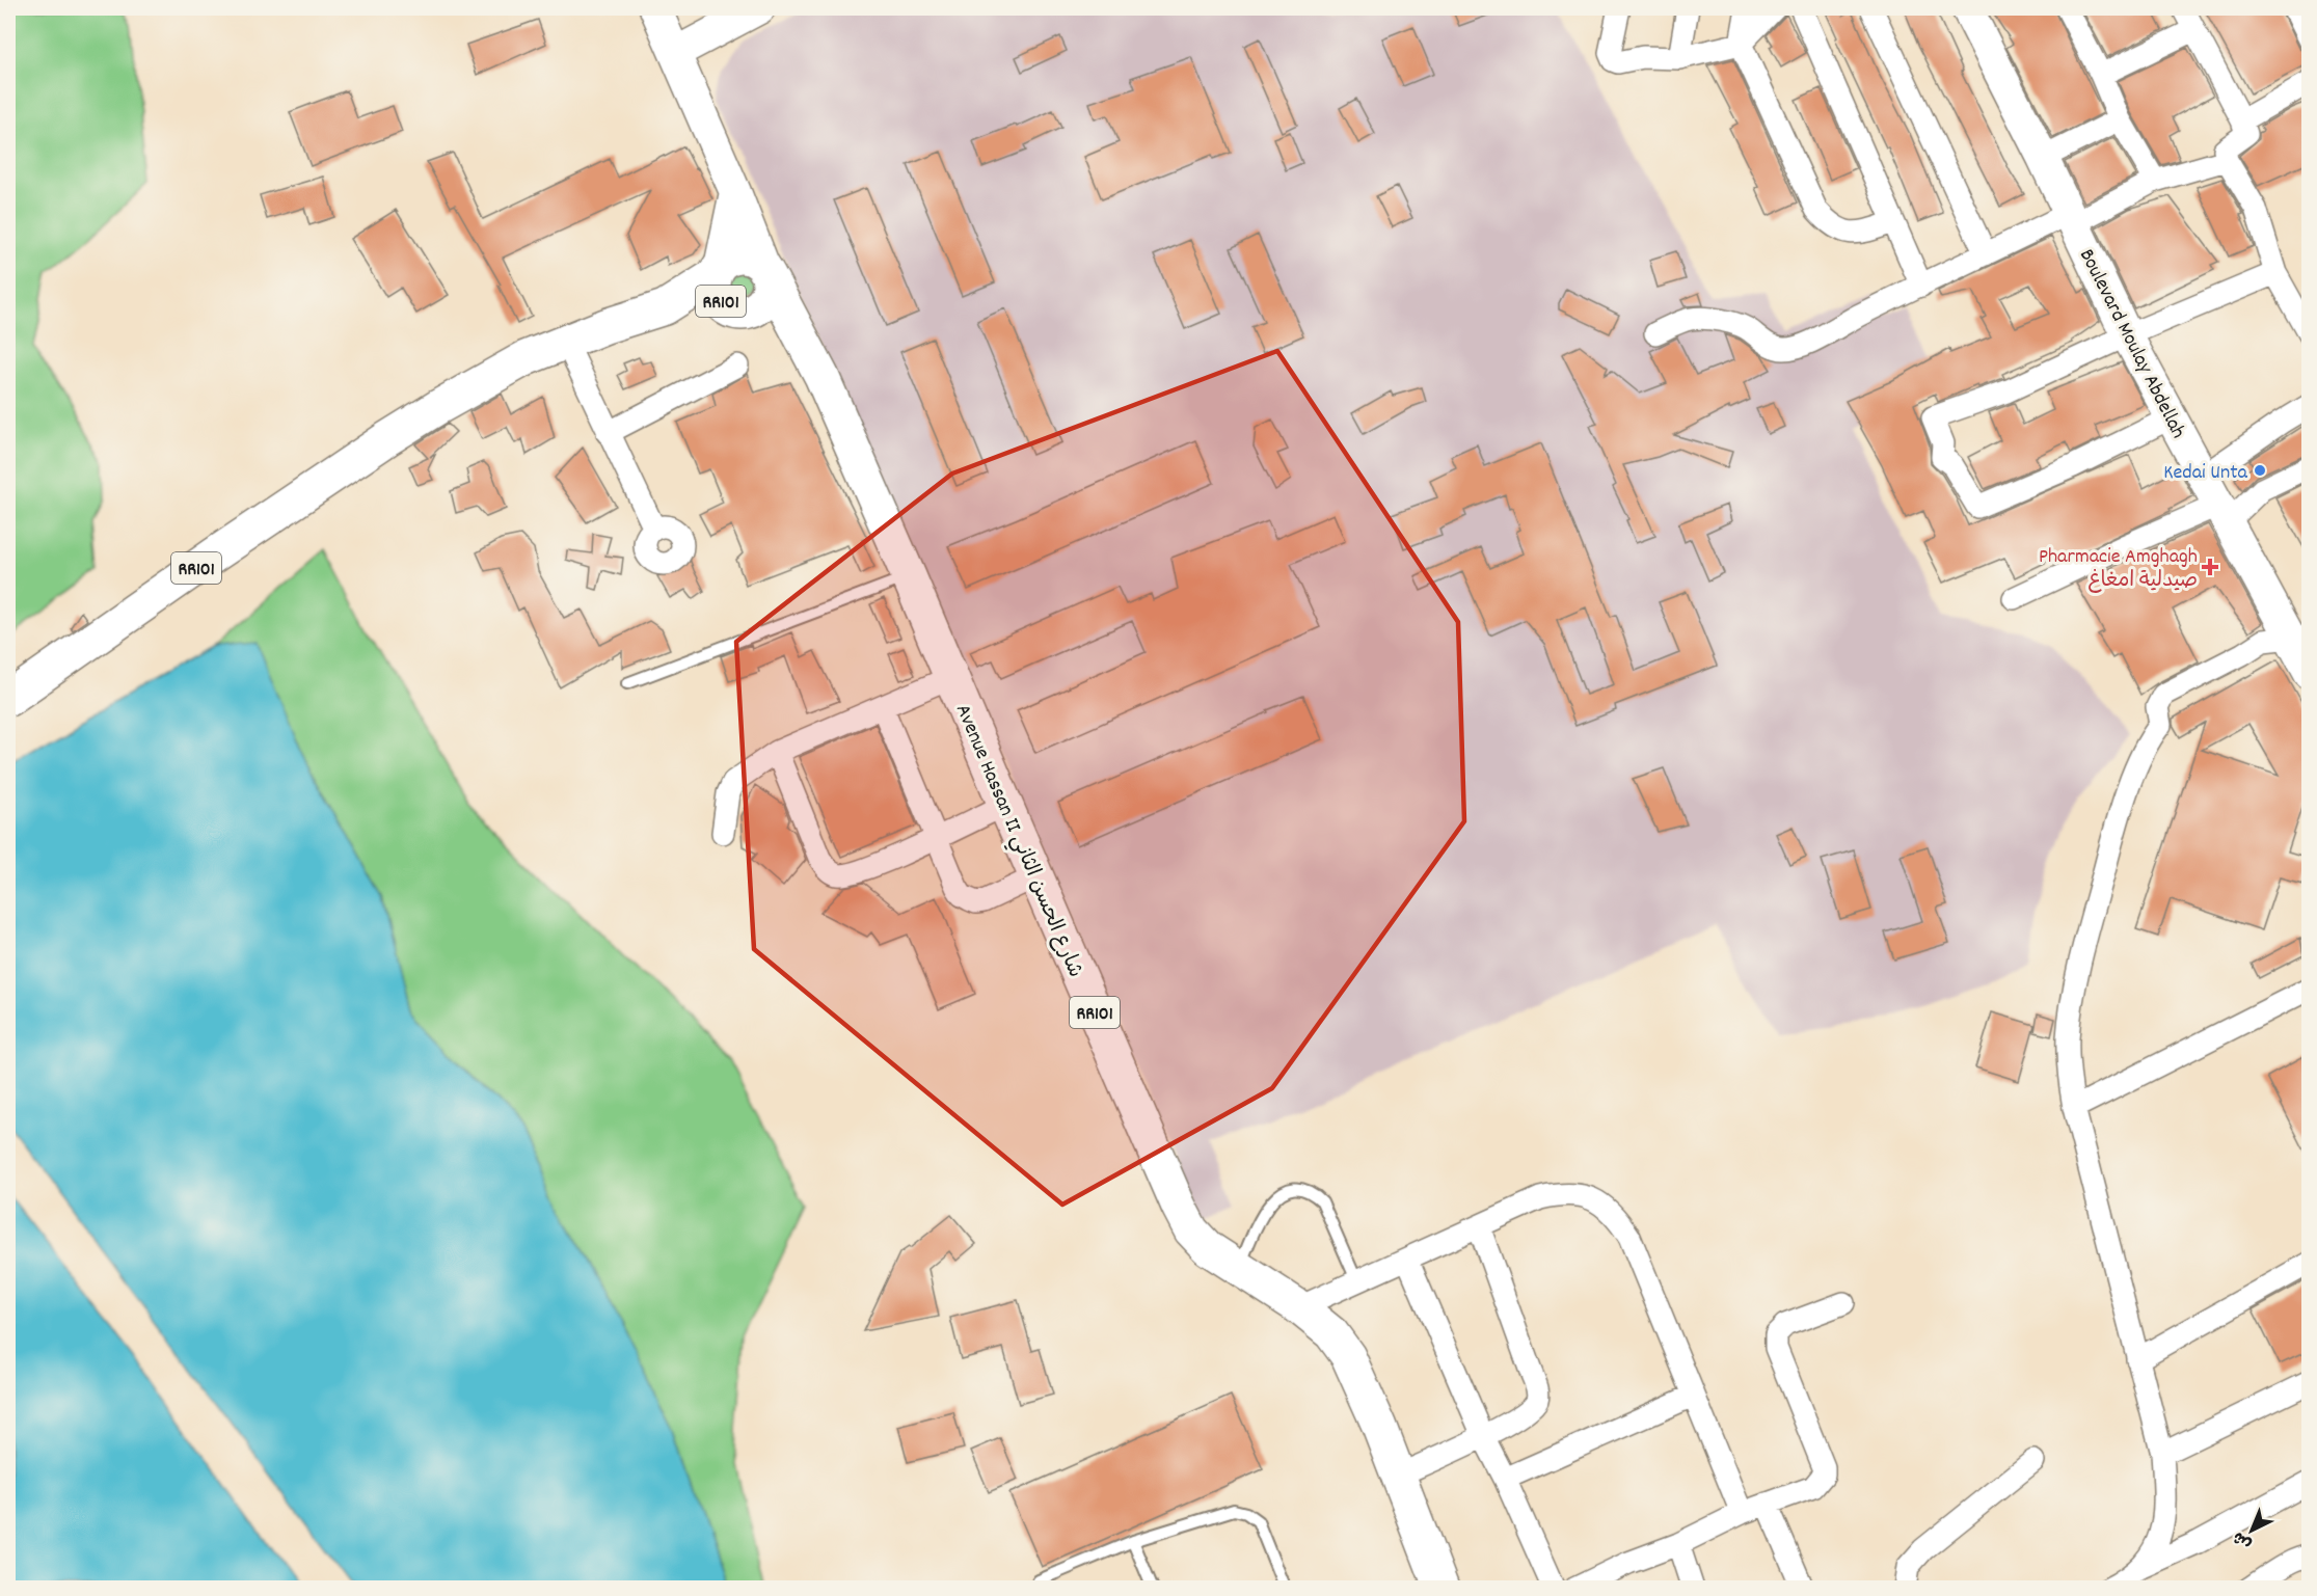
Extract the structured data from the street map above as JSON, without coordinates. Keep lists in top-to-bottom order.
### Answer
{
  "streets": {
    "main road": ["RR101", "Boulevard Moulay Abdellah", "Avenue Hassan II شارع الحسن الثاني"]
  },
  "crossings": [
    ["RR101", "Avenue Hassan II شارع الحسن الثاني"]
  ],
  "places": {
    "other": ["Kedai Unta"],
    "health": ["Pharmacie Amghagh صيدلية امغاغ"]
  },
  "north": "bottom left"
}
